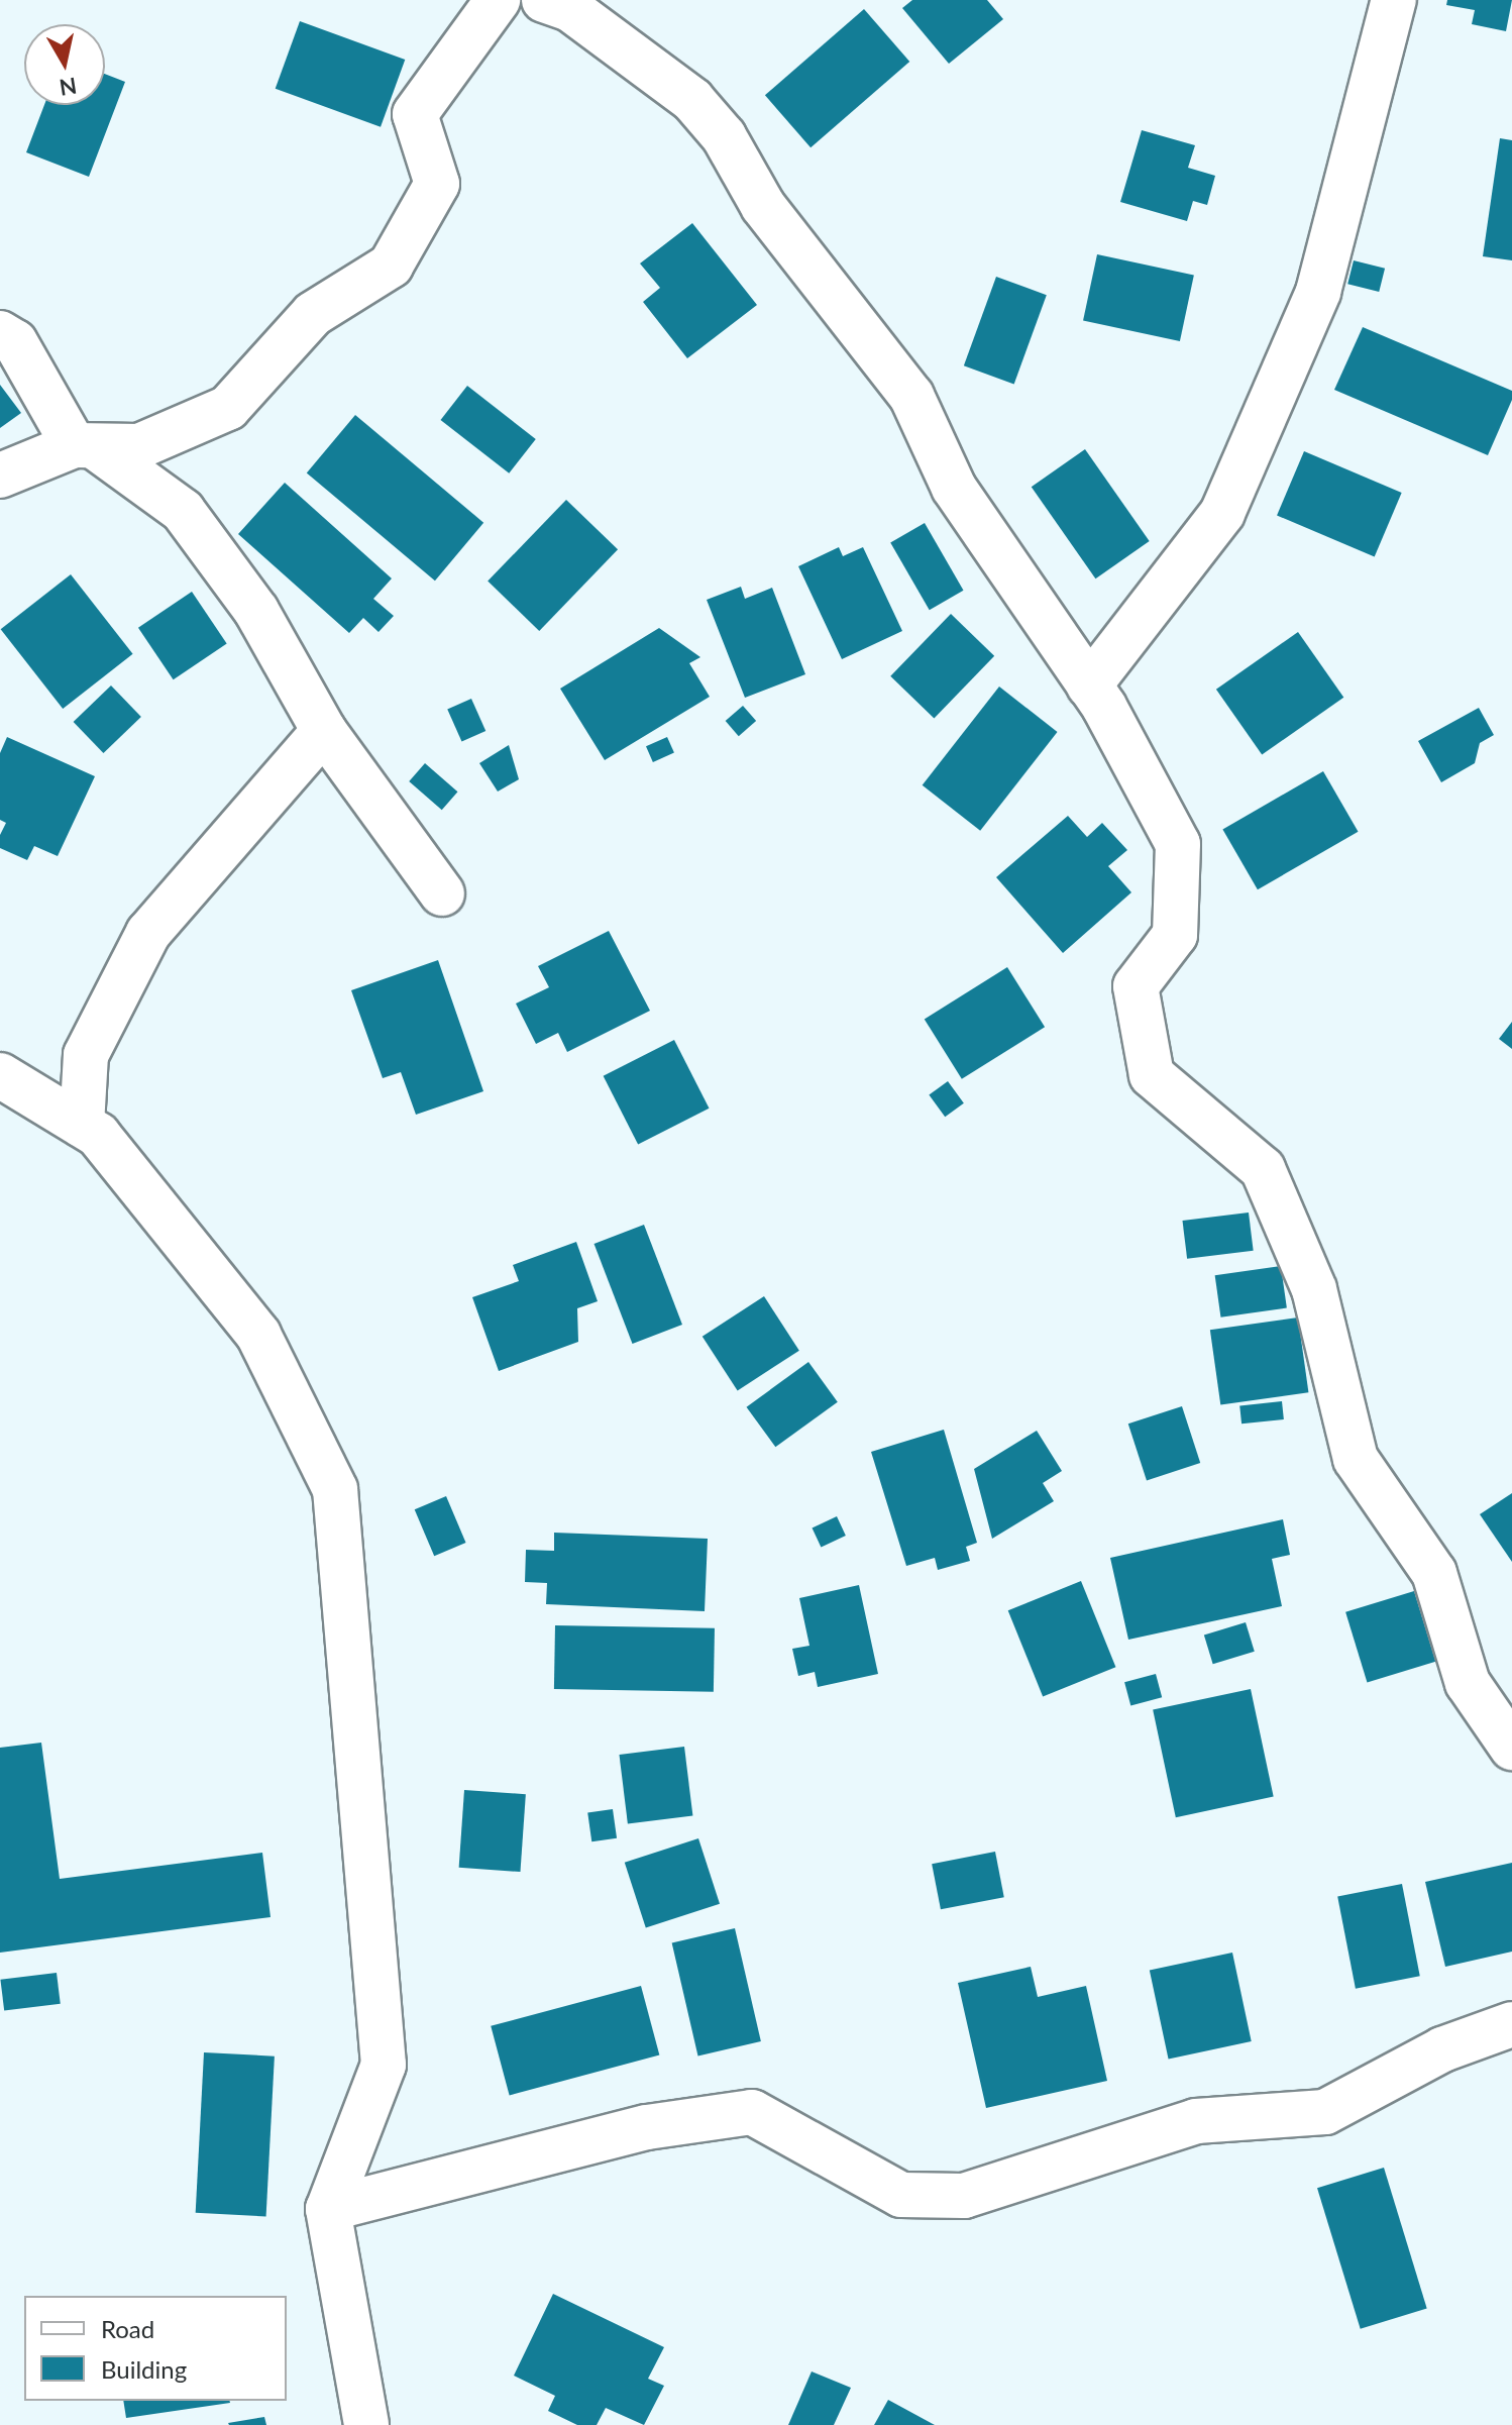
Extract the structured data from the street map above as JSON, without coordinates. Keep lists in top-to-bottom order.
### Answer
{
  "legend": ["Road", "Building"],
  "north": "bottom"
}
